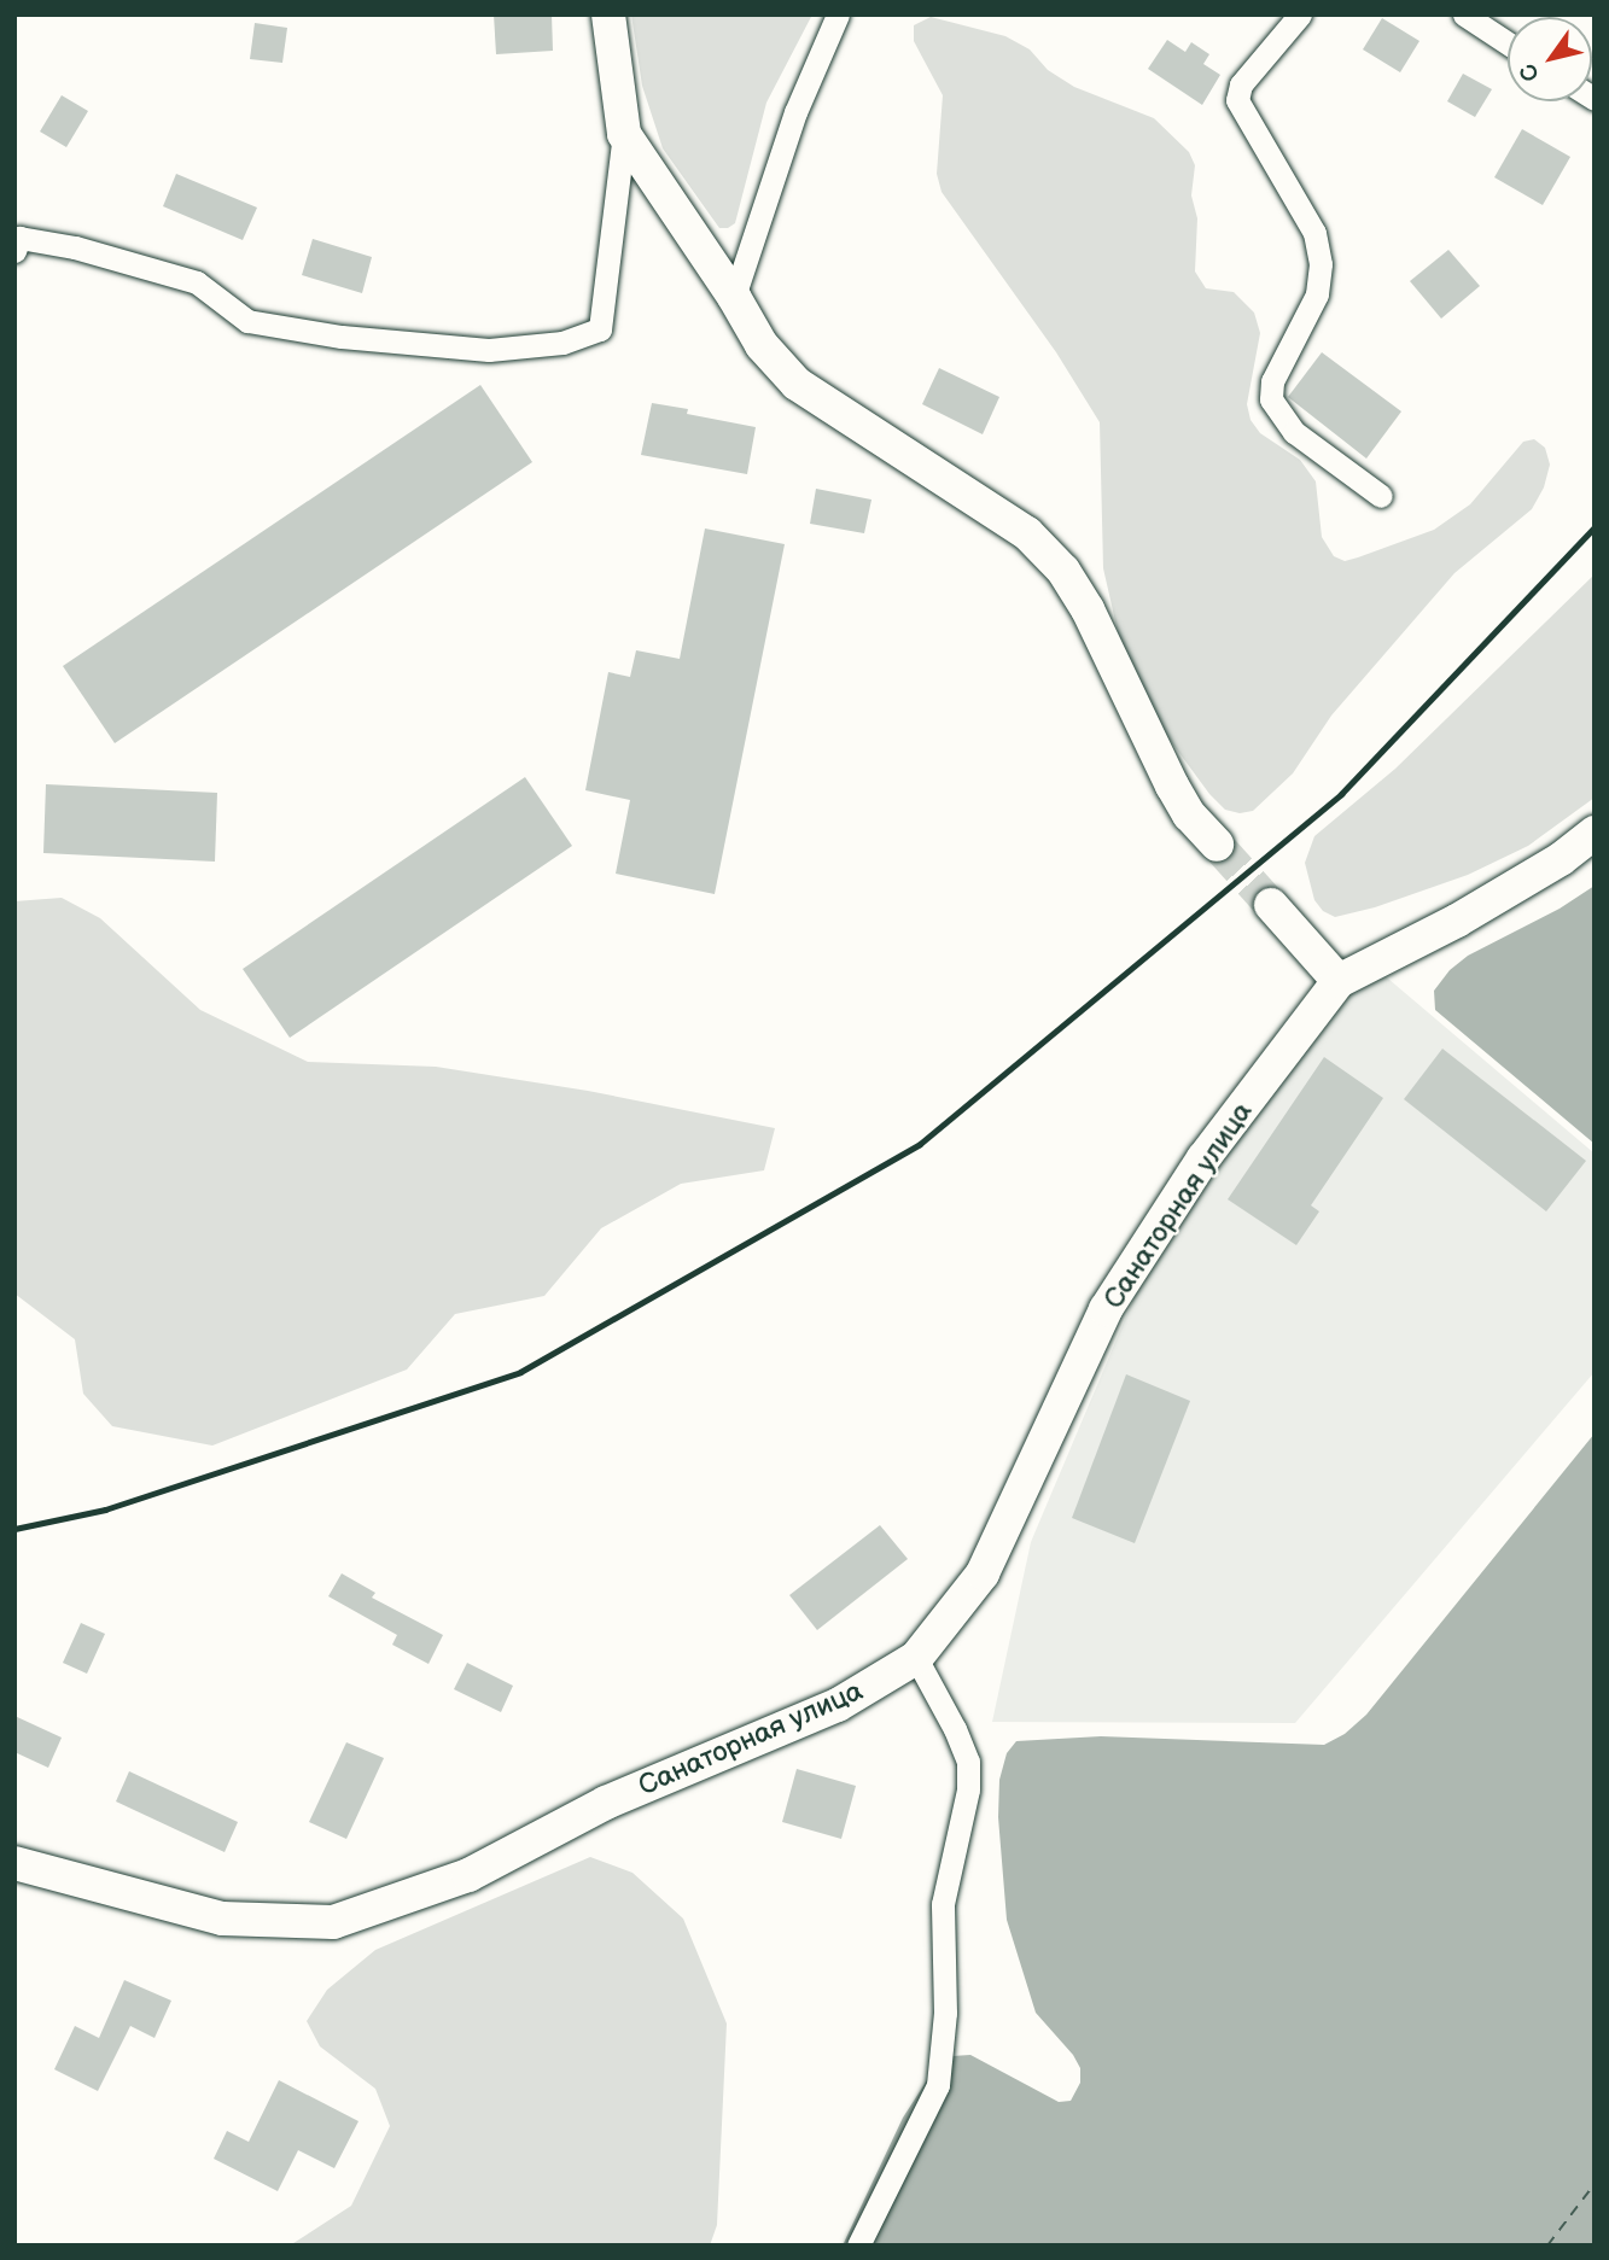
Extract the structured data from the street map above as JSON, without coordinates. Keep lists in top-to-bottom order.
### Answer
{
  "streets": {
    "main road": ["Санаторная улица"]
  },
  "north": "bottom left"
}
